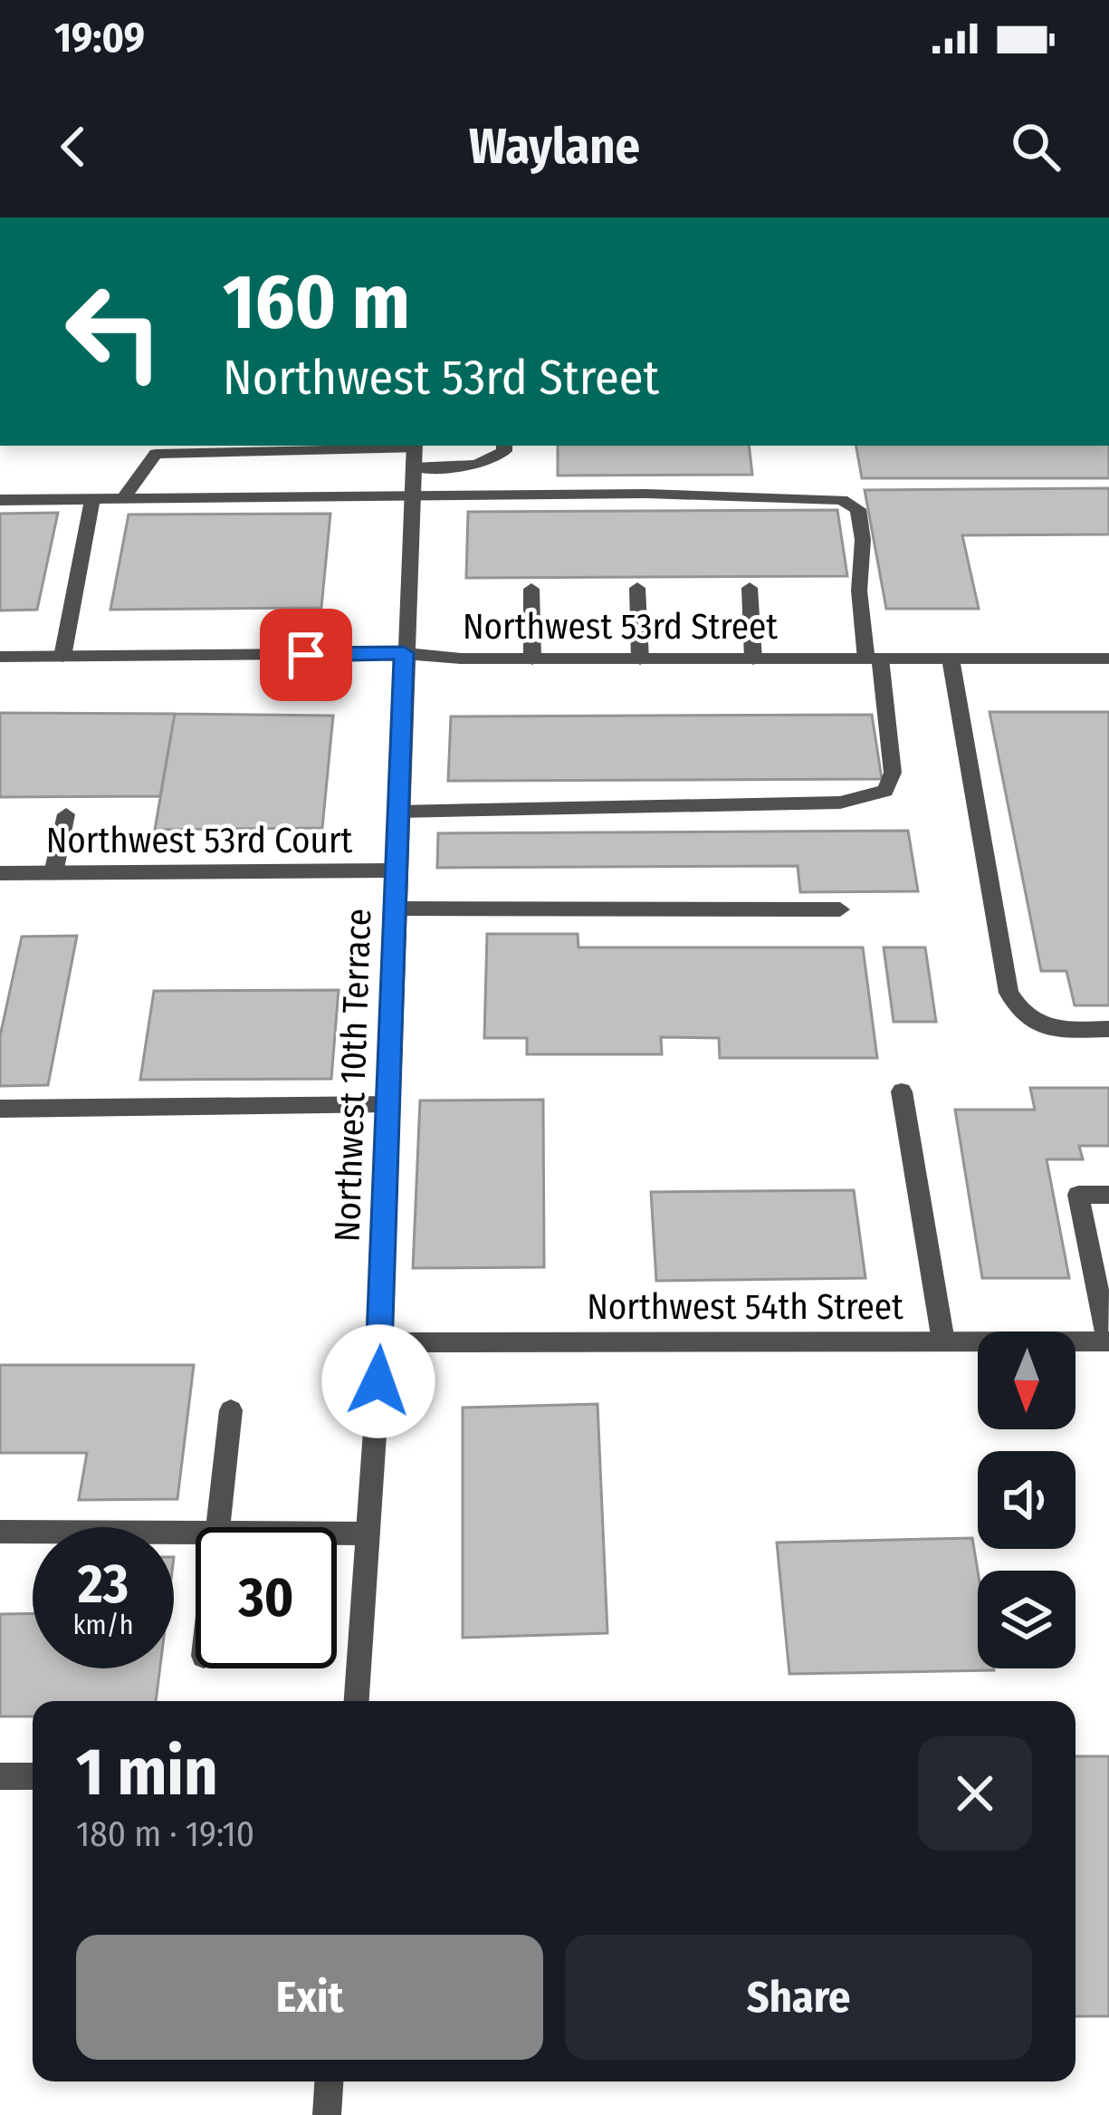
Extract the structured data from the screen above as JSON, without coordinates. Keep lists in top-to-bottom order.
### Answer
{
  "streets": {
    "street": [
      "Northwest 53rd Street",
      "Northwest 53rd Court",
      "Northwest 10th Terrace",
      "Northwest 54th Street"
    ]
  },
  "crossings": [
    ["Northwest 53rd Street", "Northwest 10th Terrace"],
    ["Northwest 53rd Court", "Northwest 10th Terrace"],
    ["Northwest 10th Terrace", "Northwest 54th Street"]
  ],
  "north": "bottom",
  "page": {
    "status": "19:09",
    "header": "Waylane",
    "turn": ["160 m", "Northwest 53rd Street"],
    "speed": "23 km/h",
    "limit": "30",
    "heading": ["1 min", "180 m · 19:10"],
    "buttons": ["Exit", "Share"]
  }
}
